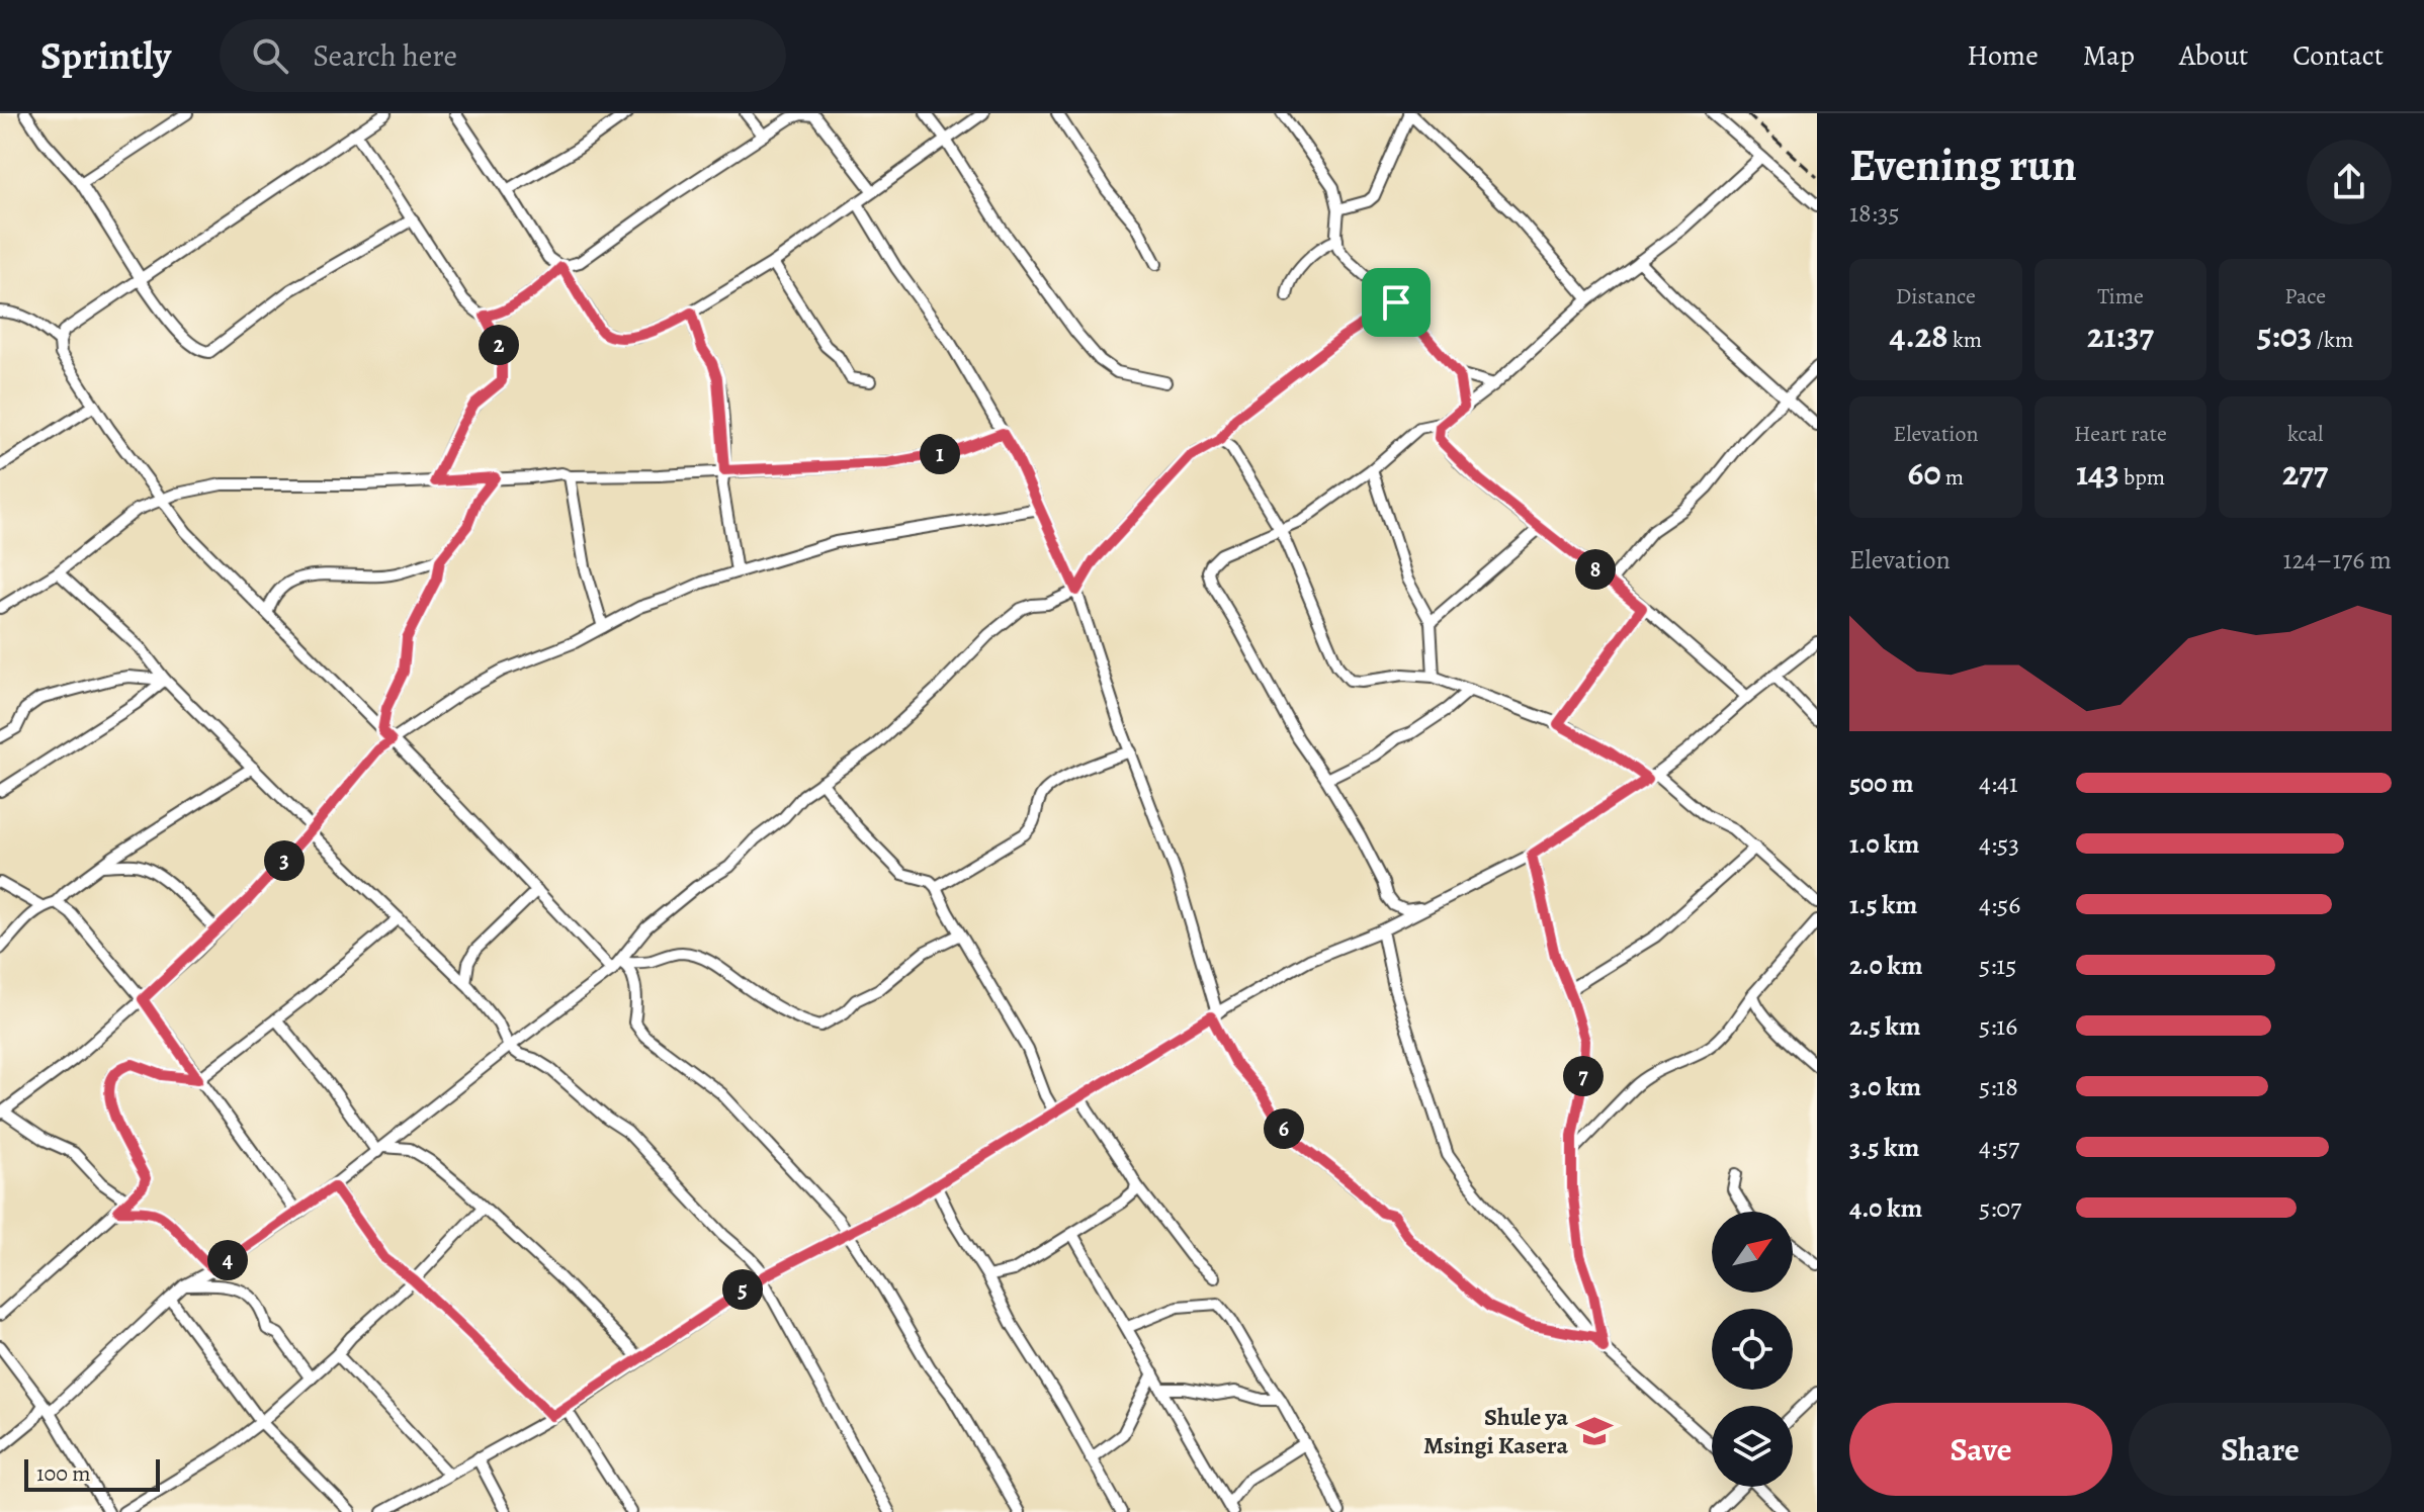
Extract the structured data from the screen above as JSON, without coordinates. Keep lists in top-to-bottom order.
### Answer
{
  "places": {
    "school or university": ["Shule ya Msingi Kasera"]
  },
  "scale_bar": "100 m",
  "north": "top right",
  "page": {
    "header": "Sprintly",
    "search": "Search here",
    "nav": [
      "Home",
      "Map",
      "About",
      "Contact"
    ],
    "heading": ["Evening run", "18:35"],
    "stats": [
      ["Distance", "4.28 km"],
      ["Time", "21:37"],
      ["Pace", "5:03 /km"],
      ["Elevation", "60 m"],
      ["Heart rate", "143 bpm"],
      ["kcal", "277"]
    ],
    "pins": [
      "2",
      "1",
      "8",
      "3",
      "7",
      "6",
      "4",
      "5"
    ],
    "chart": ["Elevation", "124–176 m"],
    "list": [
      {
        "name": "500 m",
        "note": "4:41"
      },
      {
        "name": "1.0 km",
        "note": "4:53"
      },
      {
        "name": "1.5 km",
        "note": "4:56"
      },
      {
        "name": "2.0 km",
        "note": "5:15"
      },
      {
        "name": "2.5 km",
        "note": "5:16"
      },
      {
        "name": "3.0 km",
        "note": "5:18"
      },
      {
        "name": "3.5 km",
        "note": "4:57"
      },
      {
        "name": "4.0 km",
        "note": "5:07"
      }
    ],
    "buttons": ["Save", "Share"],
    "scale": "100 m"
  }
}
